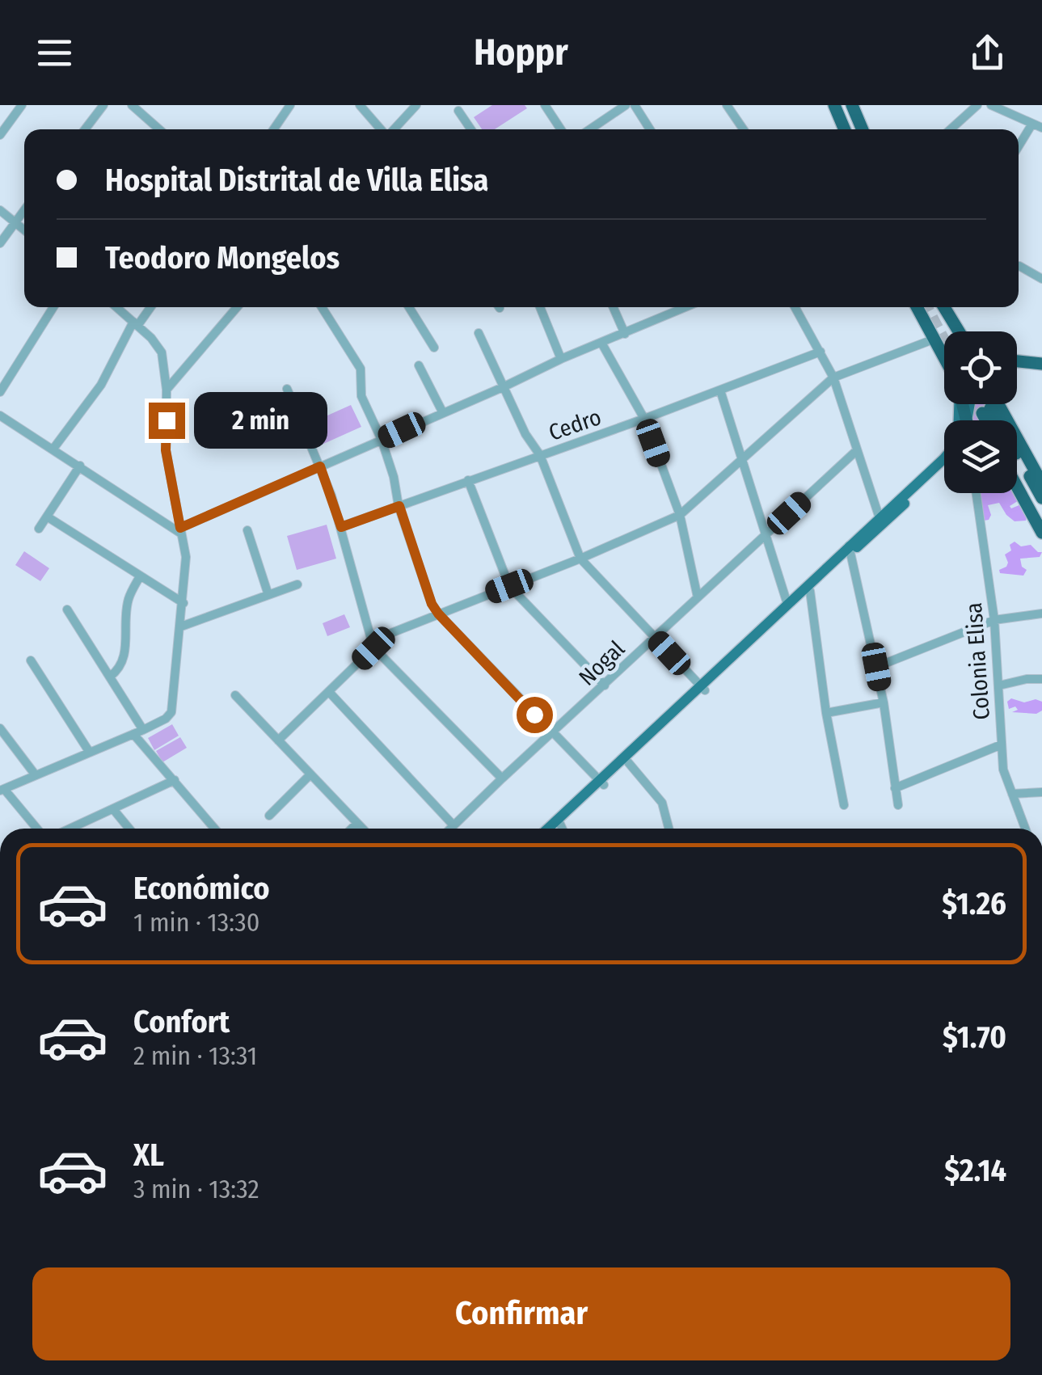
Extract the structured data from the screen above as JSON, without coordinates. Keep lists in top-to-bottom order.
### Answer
{
  "streets": {
    "street": ["Cedro", "Colonia Elisa", "Nogal"]
  },
  "page": {
    "header": "Hoppr",
    "banner": ["Hospital Distrital de Villa Elisa", "Teodoro Mongelos"],
    "bubble": "2 min",
    "list": [
      {
        "name": "Económico",
        "note": "1 min · 13:30",
        "value": "$1.26"
      },
      {
        "name": "Confort",
        "note": "2 min · 13:31",
        "value": "$1.70"
      },
      {
        "name": "XL",
        "note": "3 min · 13:32",
        "value": "$2.14"
      }
    ],
    "buttons": "Confirmar"
  }
}
